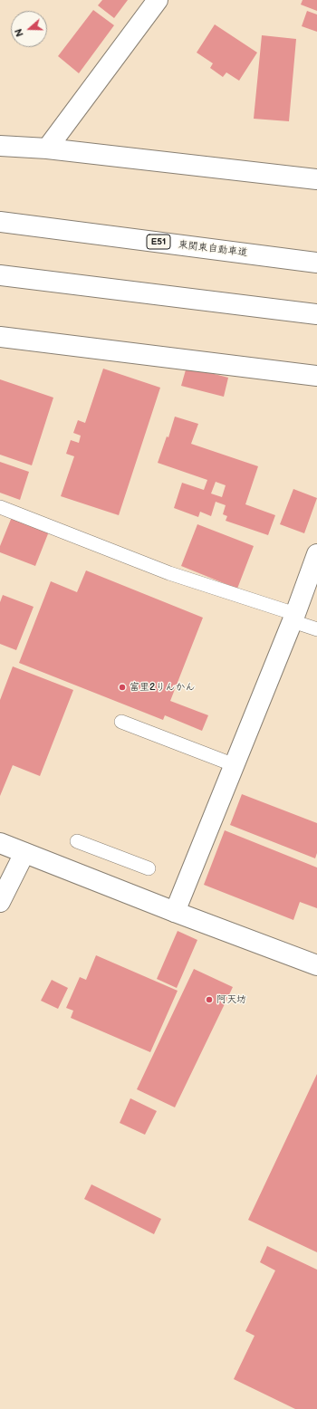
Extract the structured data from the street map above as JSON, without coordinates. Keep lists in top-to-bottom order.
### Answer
{
  "streets": {
    "main road": ["E51", "東関東自動車道"]
  },
  "places": ["富里2りんかん", "阿天坊"],
  "north": "left"
}
